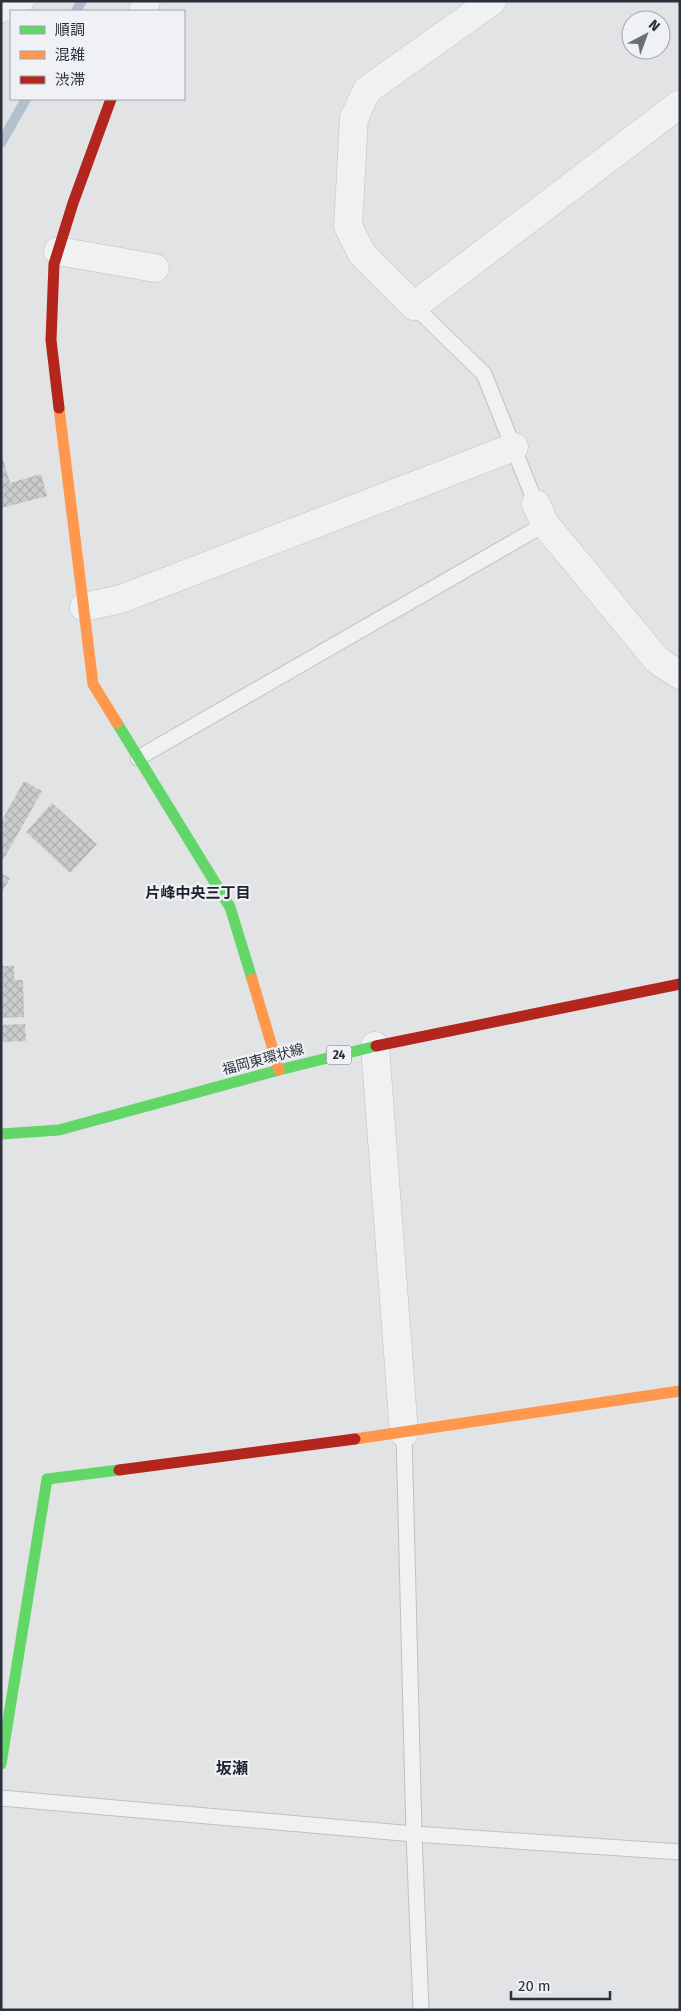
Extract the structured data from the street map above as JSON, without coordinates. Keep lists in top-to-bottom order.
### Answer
{
  "streets": {
    "street": ["24", "福岡東環状線"]
  },
  "districts": ["片峰中央三丁目", "坂瀬"],
  "legend": ["順調", "混雑", "渋滞"],
  "scale_bar": "20 m",
  "north": "top right"
}
